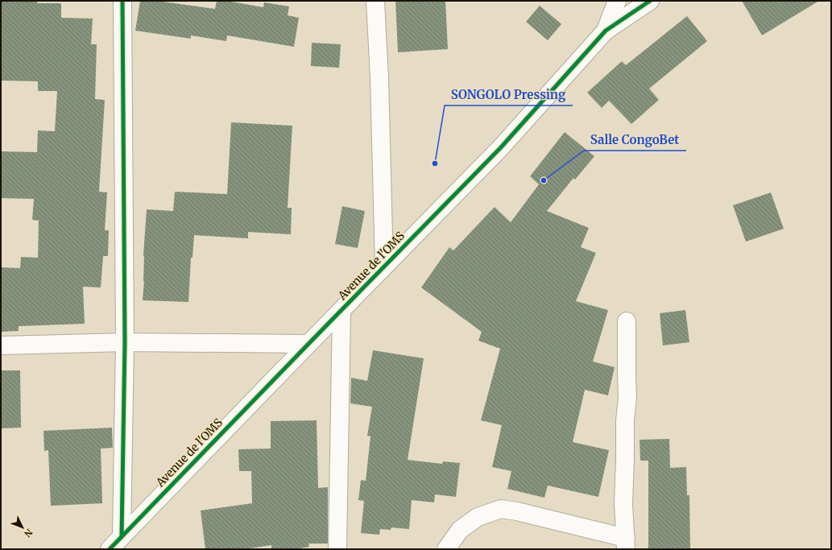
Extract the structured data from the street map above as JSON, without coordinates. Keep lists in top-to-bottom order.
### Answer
{
  "streets": {
    "street": ["Avenue de l'OMS"]
  },
  "places": ["SONGOLO Pressing", "Salle CongoBet"],
  "north": "bottom right"
}
